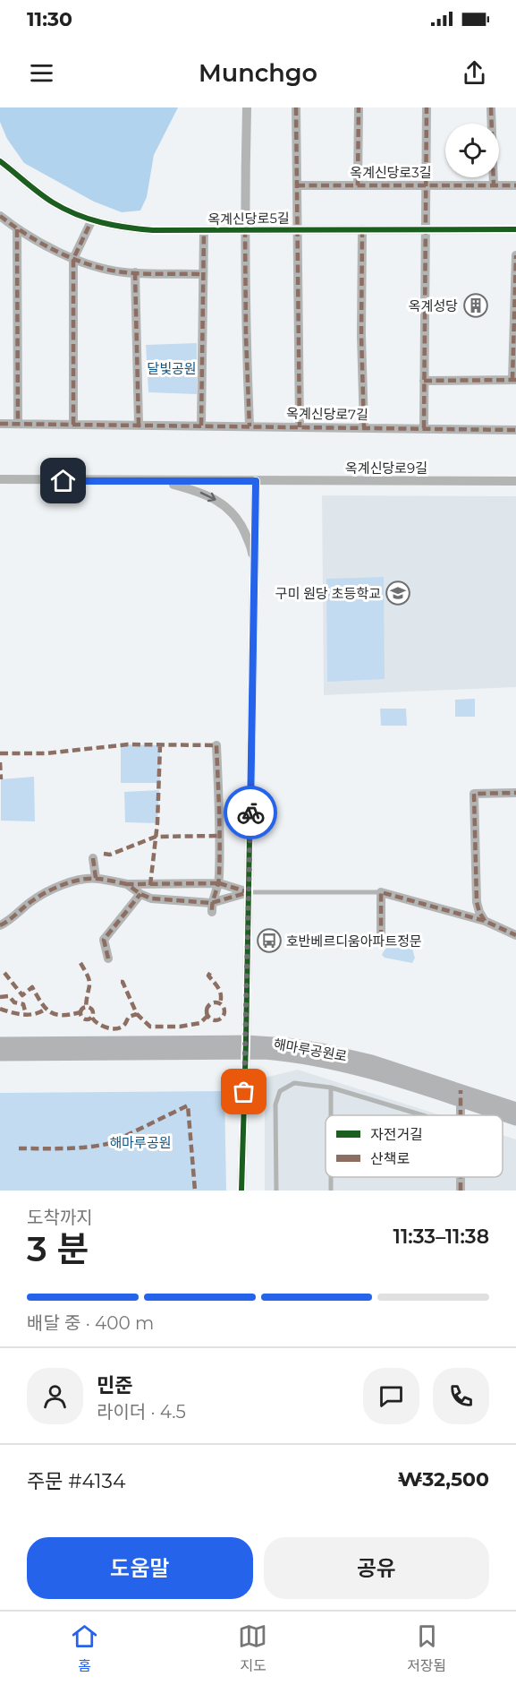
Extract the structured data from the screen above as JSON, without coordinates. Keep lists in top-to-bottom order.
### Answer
{
  "streets": {
    "street": [
      "옥계신당로3길",
      "옥계신당로5길",
      "옥계신당로7길",
      "옥계신당로9길",
      "해마루공원로"
    ]
  },
  "crossings": [
    ["옥계신당로5길", "옥계신당로7길"]
  ],
  "parks": ["달빛공원", "해마루공원"],
  "places": {
    "building": ["옥계성당"],
    "school or university": ["구미 원당 초등학교"],
    "bus stop": ["호반베르디움아파트정문"]
  },
  "legend": ["자전거길", "산책로"],
  "page": {
    "status": "11:30",
    "header": "Munchgo",
    "heading": ["3 분", "도착까지", "11:33–11:38"],
    "panel": [
      "민준",
      "라이더 · 4.5",
      "주문 #4134",
      "₩32,500"
    ],
    "bar": "배달 중 · 400 m",
    "buttons": ["도움말", "공유"],
    "tabs": ["홈", "지도", "저장됨"]
  }
}
